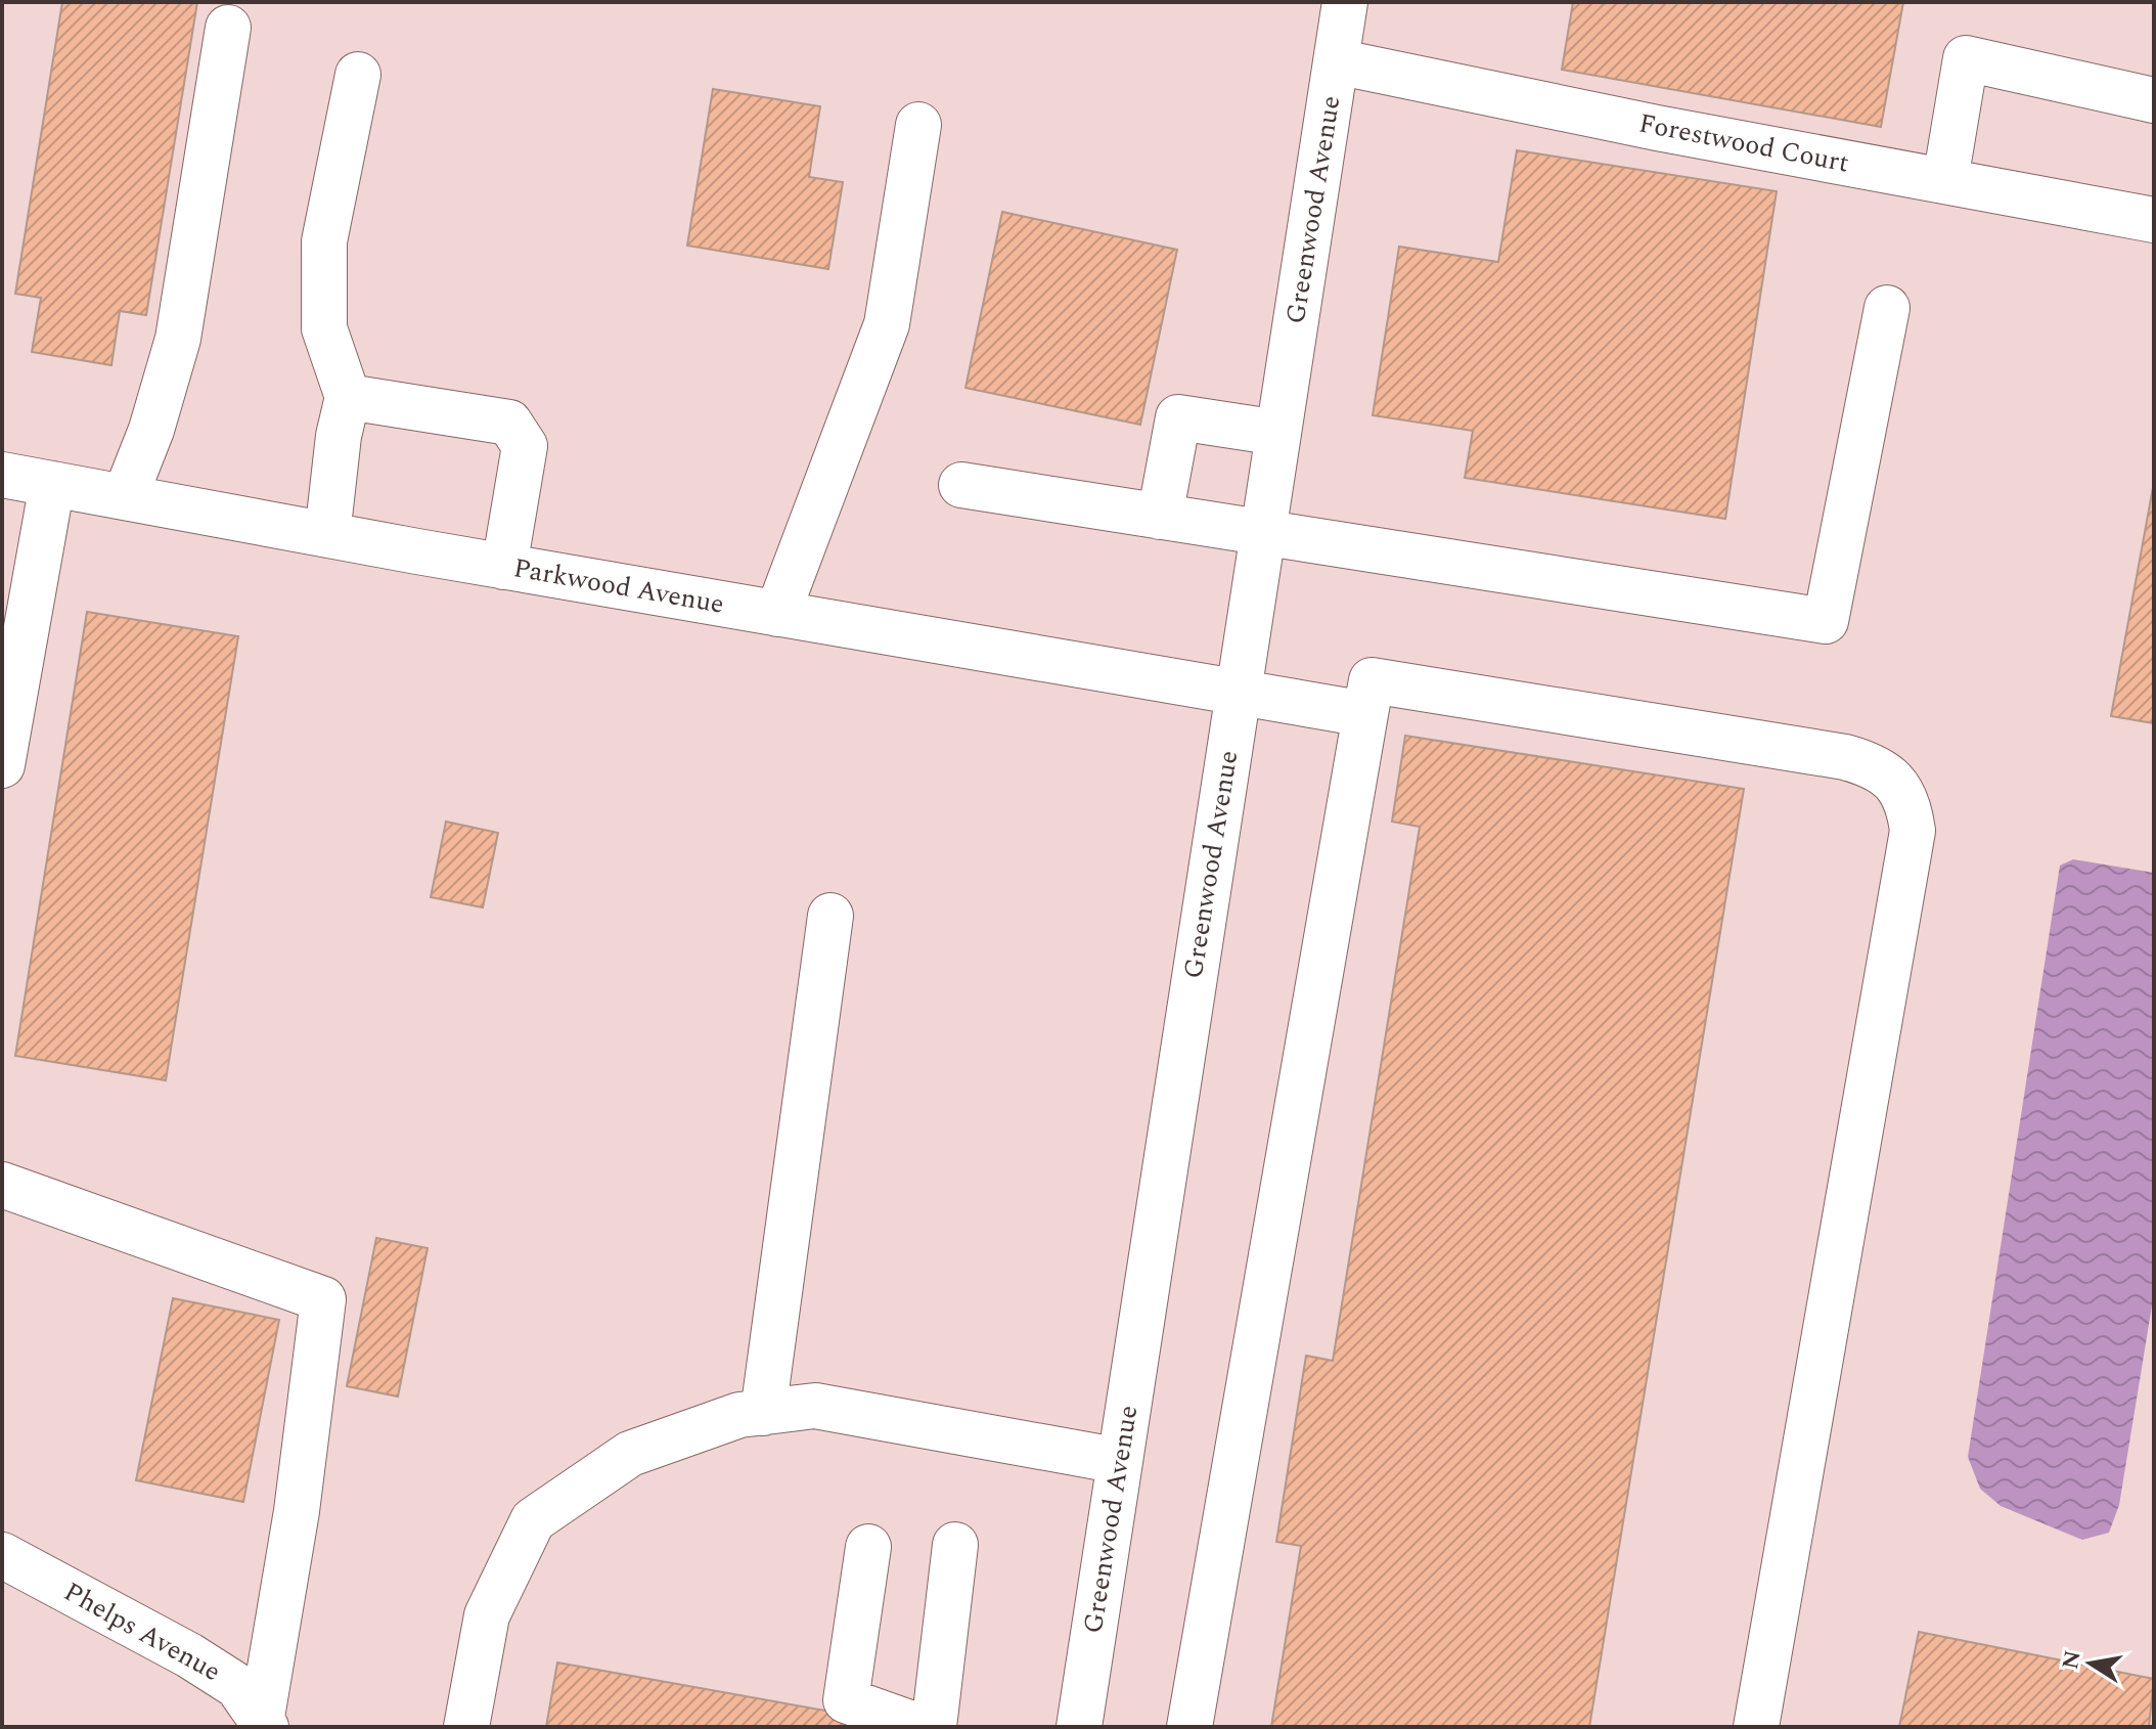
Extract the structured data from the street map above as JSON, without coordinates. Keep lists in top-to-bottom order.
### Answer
{
  "streets": {
    "street": [
      "Forestwood Court",
      "Greenwood Avenue",
      "Parkwood Avenue",
      "Phelps Avenue"
    ]
  },
  "crossings": [
    ["Forestwood Court", "Greenwood Avenue"],
    ["Greenwood Avenue", "Parkwood Avenue"]
  ],
  "north": "left"
}
